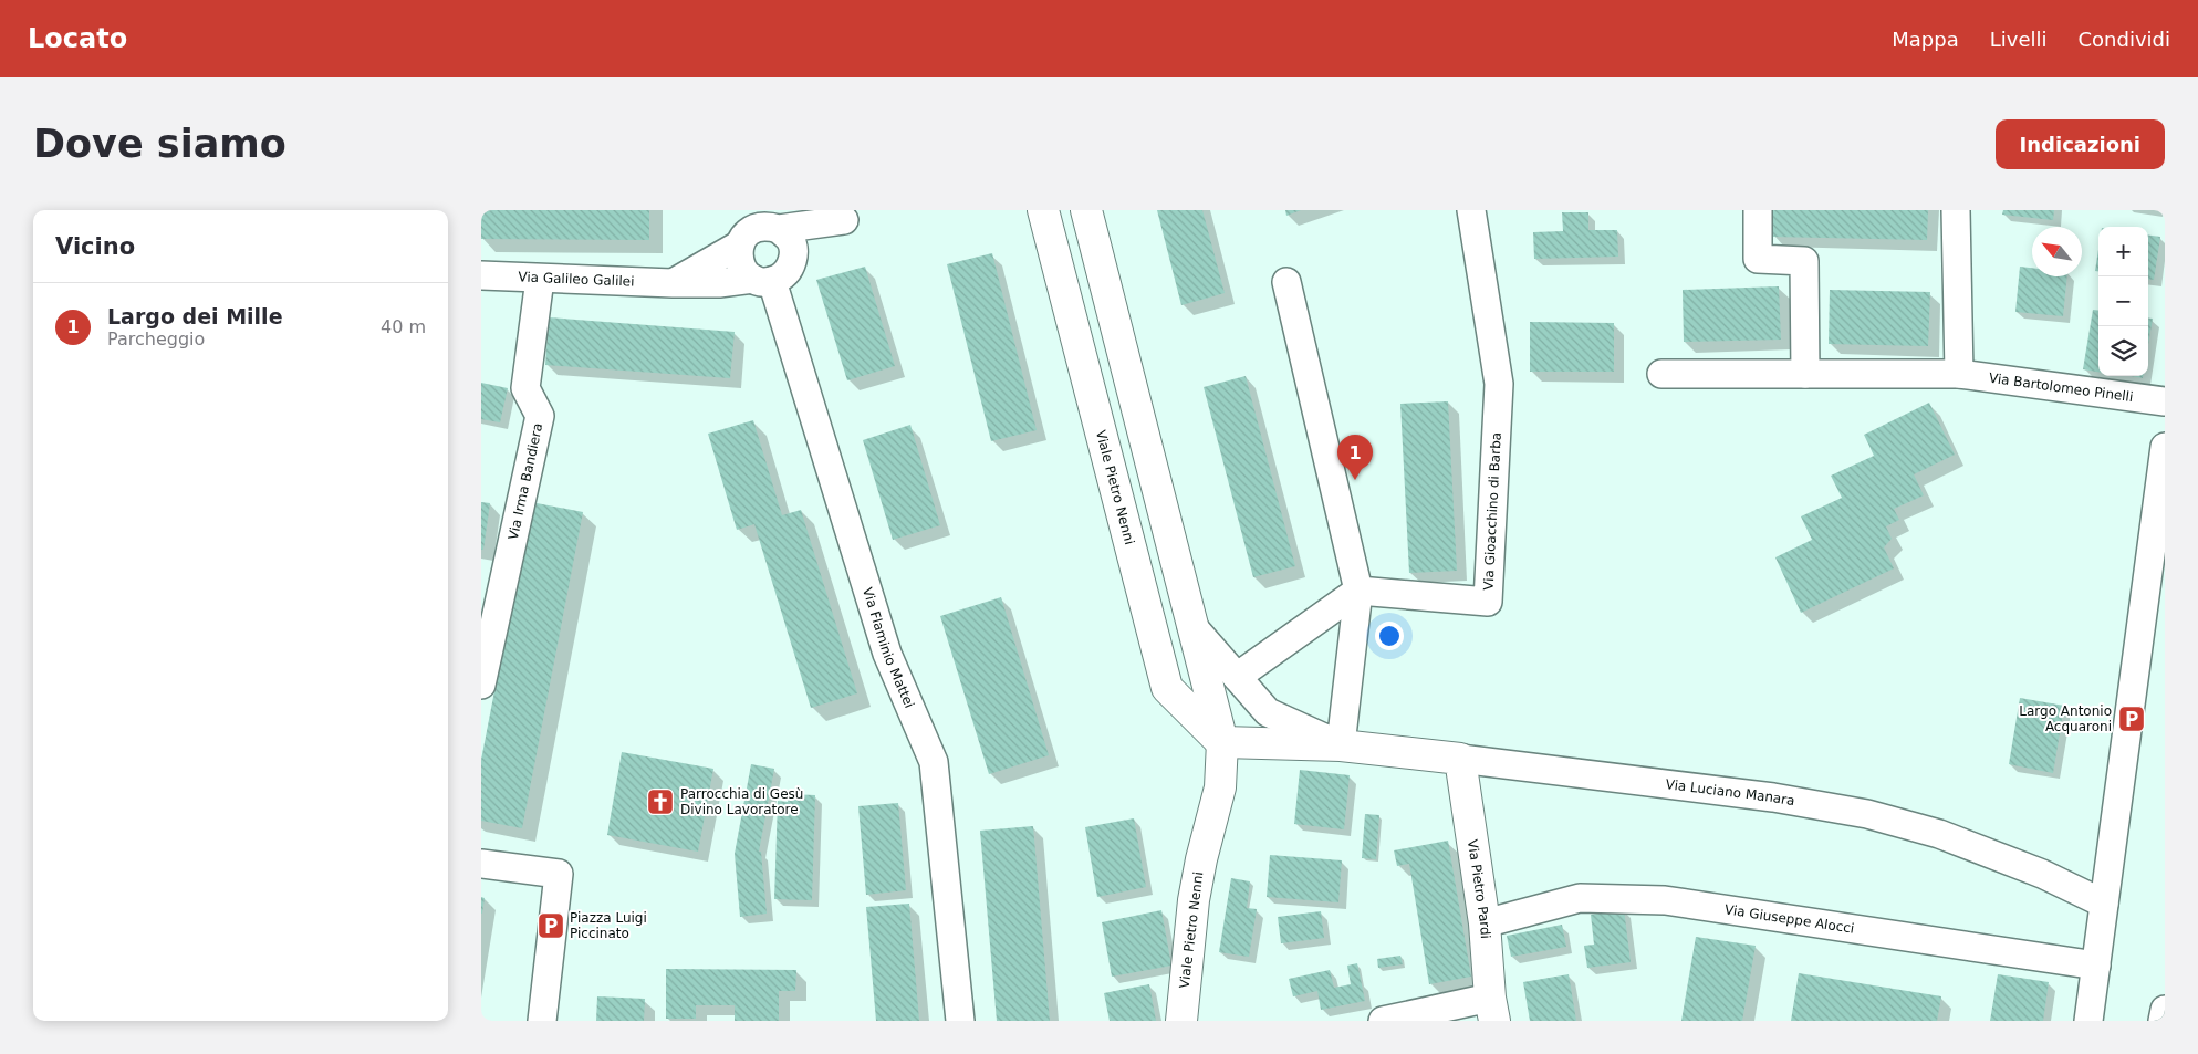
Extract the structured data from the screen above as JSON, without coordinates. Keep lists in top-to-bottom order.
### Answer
{
  "streets": {
    "street": [
      "Via Galileo Galilei",
      "Via Bartolomeo Pinelli",
      "Via Irma Bandiera",
      "Viale Pietro Nenni",
      "Via Gioacchino di Barba",
      "Via Flaminio Mattei",
      "Via Luciano Manara",
      "Via Pietro Pardi",
      "Via Giuseppe Alocci"
    ]
  },
  "crossings": [
    ["Via Galileo Galilei", "Via Irma Bandiera"],
    ["Via Galileo Galilei", "Via Flaminio Mattei"],
    ["Viale Pietro Nenni", "Via Luciano Manara"],
    ["Via Luciano Manara", "Via Pietro Pardi"],
    ["Via Pietro Pardi", "Via Giuseppe Alocci"]
  ],
  "places": {
    "parking": ["Largo Antonio Acquaroni", "Piazza Luigi Piccinato"],
    "church": ["Parrocchia di Gesù Divino Lavoratore"]
  },
  "north": "top left",
  "page": {
    "header": "Locato",
    "nav": ["Mappa", "Livelli", "Condividi"],
    "buttons": "Indicazioni",
    "title": "Dove siamo",
    "heading": "Vicino",
    "map_buttons": ["+", "−"],
    "list": [
      {
        "mark": "1",
        "name": "Largo dei Mille",
        "note": "Parcheggio",
        "value": "40 m"
      }
    ],
    "pins": "1"
  }
}
